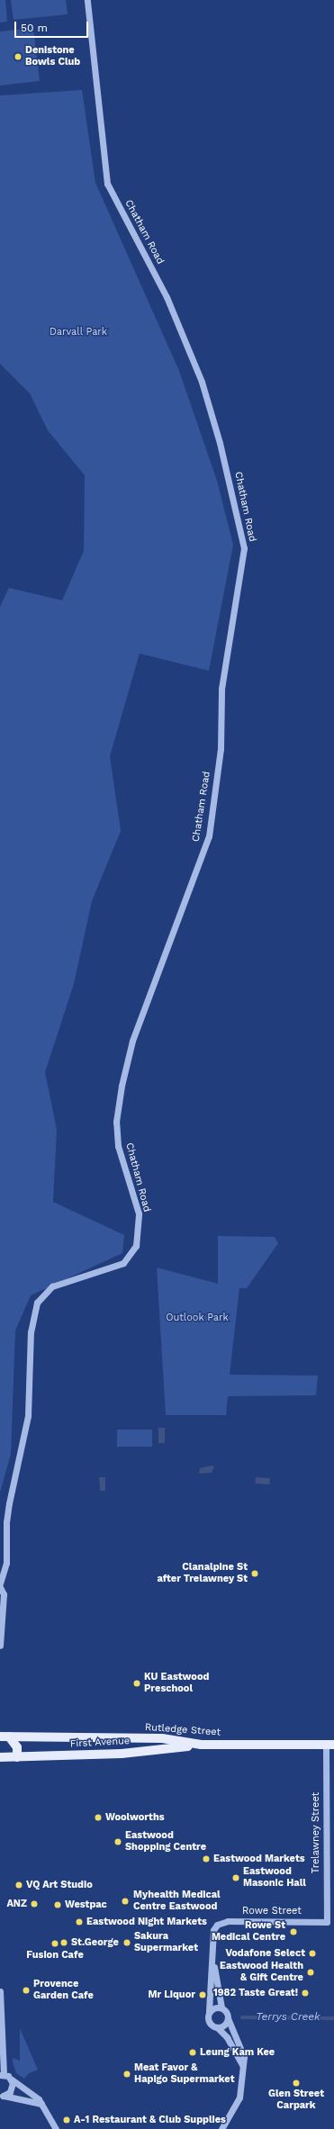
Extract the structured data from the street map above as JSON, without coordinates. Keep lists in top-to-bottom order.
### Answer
{
  "streets": {
    "main road": ["Rutledge Street", "First Avenue"],
    "street": ["Chatham Road", "Trelawney Street", "Rowe Street"]
  },
  "crossings": [
    ["Rutledge Street", "First Avenue"],
    ["Rutledge Street", "Trelawney Street"],
    ["Trelawney Street", "Rowe Street"]
  ],
  "water": ["Terrys Creek"],
  "parks": ["Darvall Park", "Outlook Park"],
  "places": [
    "Denistone Bowls Club",
    "Clanalpine St after Trelawney St",
    "KU Eastwood Preschool",
    "Woolworths",
    "Eastwood Shopping Centre",
    "Eastwood Markets",
    "Eastwood Masonic Hall",
    "VQ Art Studio",
    "Myhealth Medical Centre Eastwood",
    "ANZ",
    "Westpac",
    "Eastwood Night Markets",
    "Rowe St Medical Centre",
    "St.George",
    "Sakura Supermarket",
    "Fusion Cafe",
    "Vodafone Select",
    "Eastwood Health & Gift Centre",
    "Provence Garden Cafe",
    "1982 Taste Great!",
    "Mr Liquor",
    "Leung Kam Kee",
    "Meat Favor & Hapigo Supermarket",
    "Glen Street Carpark",
    "A-1 Restaurant & Club Supplies"
  ],
  "scale_bar": "50 m"
}
